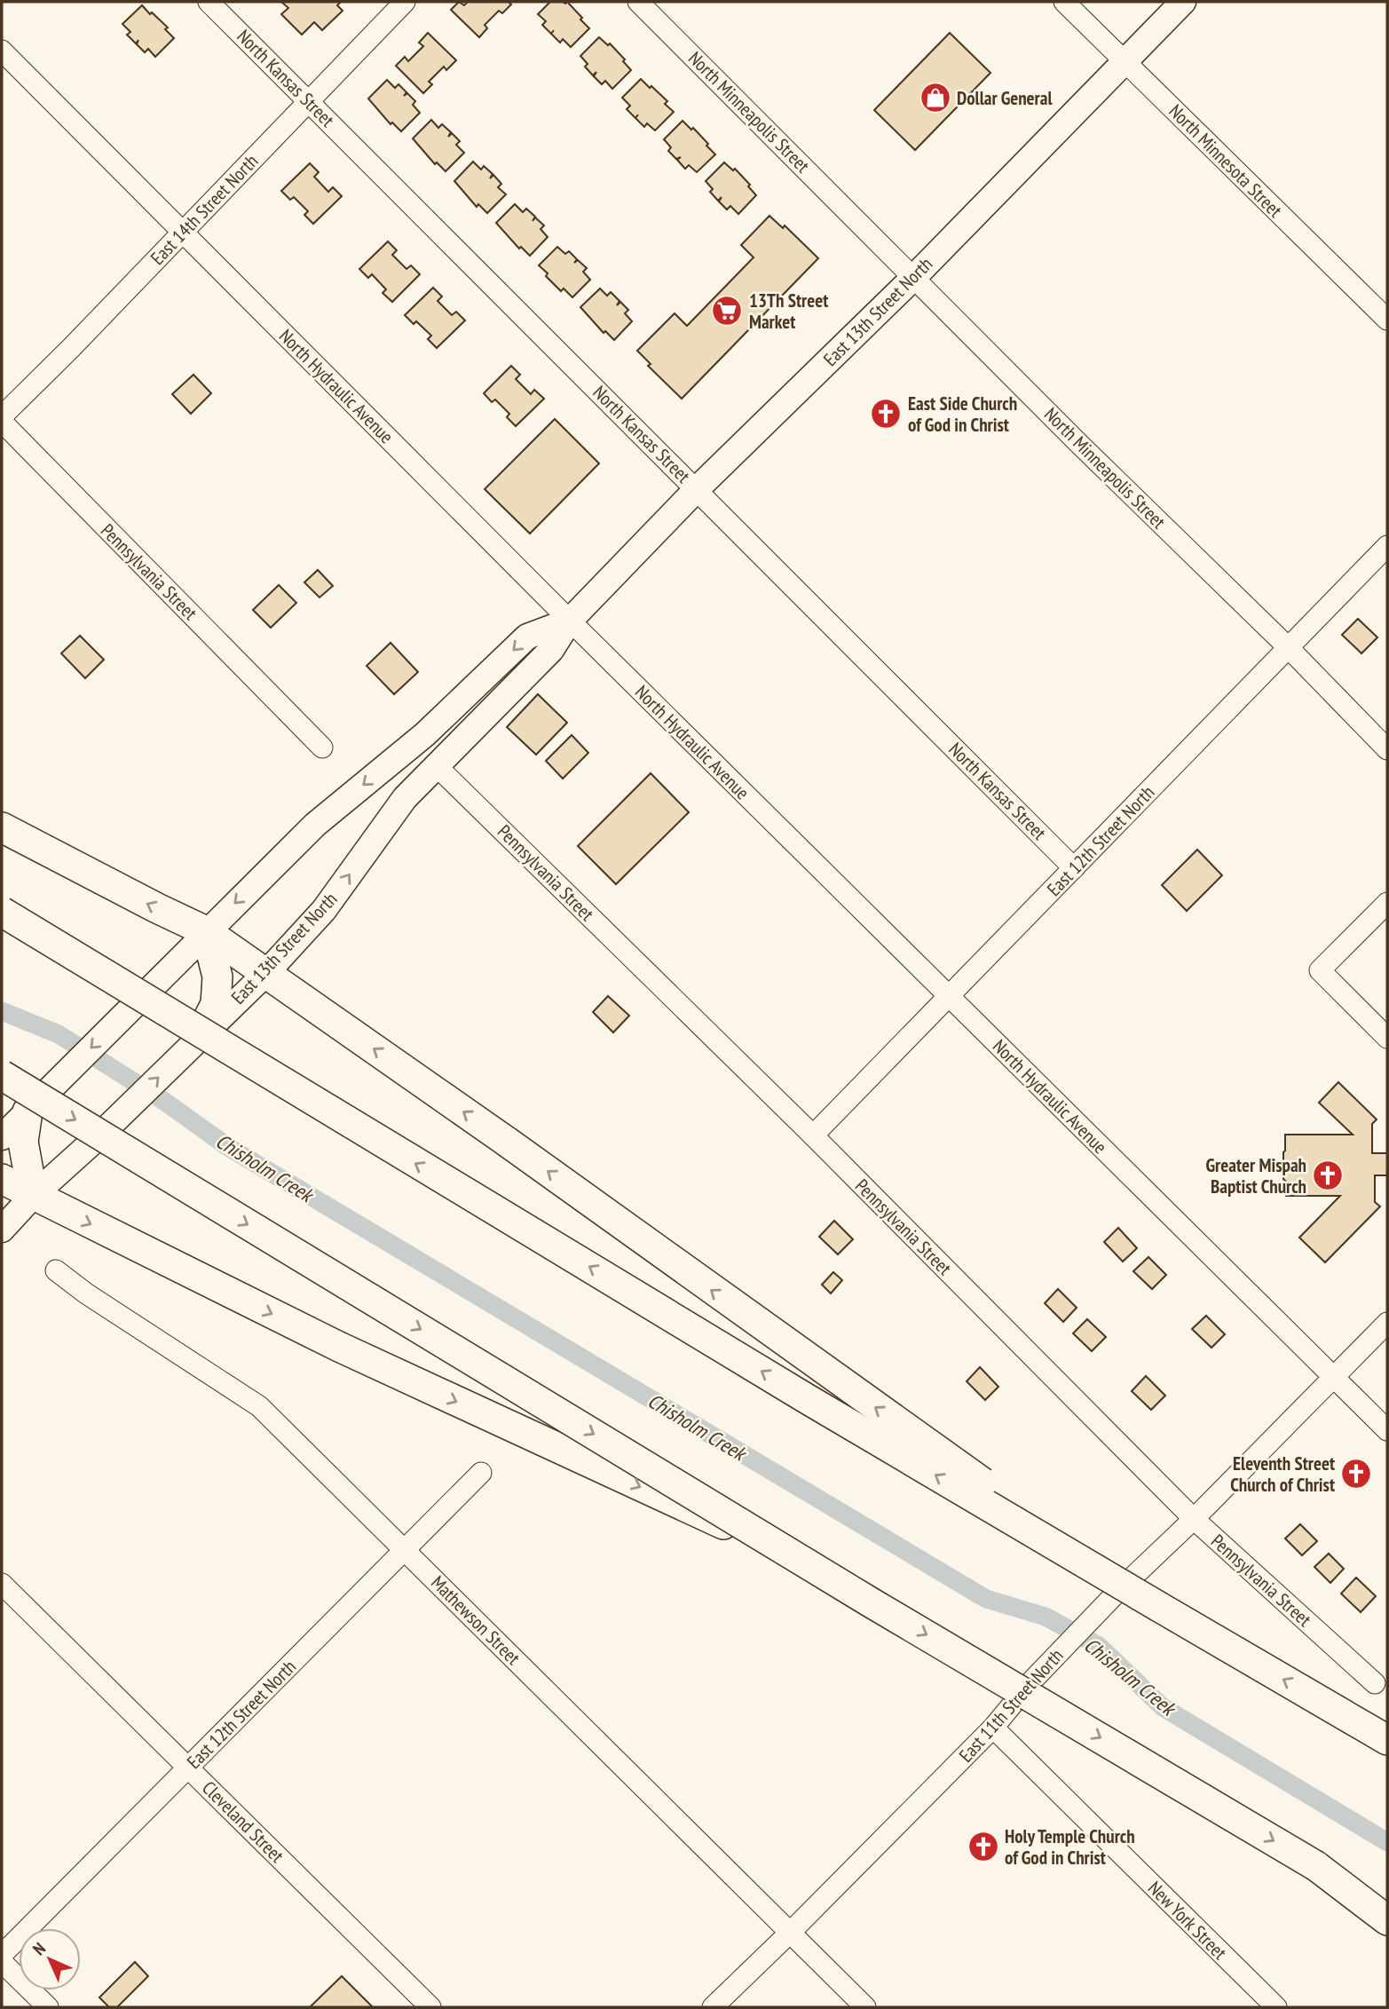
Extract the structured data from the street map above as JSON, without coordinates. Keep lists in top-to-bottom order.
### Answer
{
  "streets": {
    "main road": ["East 13th Street North"],
    "street": [
      "North Kansas Street",
      "North Minneapolis Street",
      "North Minnesota Street",
      "East 14th Street North",
      "North Hydraulic Avenue",
      "Pennsylvania Street",
      "East 12th Street North",
      "Mathewson Street",
      "East 11th Street North",
      "Cleveland Street",
      "New York Street"
    ]
  },
  "crossings": [
    ["North Kansas Street", "East 14th Street North"],
    ["North Kansas Street", "East 13th Street North"],
    ["North Kansas Street", "East 12th Street North"],
    ["North Minneapolis Street", "East 13th Street North"],
    ["North Minneapolis Street", "East 12th Street North"],
    ["North Minnesota Street", "East 13th Street North"],
    ["East 14th Street North", "North Hydraulic Avenue"],
    ["East 13th Street North", "North Hydraulic Avenue"],
    ["East 13th Street North", "Pennsylvania Street"],
    ["North Hydraulic Avenue", "East 12th Street North"],
    ["North Hydraulic Avenue", "East 11th Street North"],
    ["Pennsylvania Street", "East 12th Street North"],
    ["Pennsylvania Street", "East 11th Street North"],
    ["East 12th Street North", "Mathewson Street"],
    ["East 12th Street North", "Cleveland Street"],
    ["Mathewson Street", "East 11th Street North"],
    ["East 11th Street North", "New York Street"]
  ],
  "water": ["Chisholm Creek"],
  "places": {
    "shop": ["Dollar General"],
    "supermarket": ["13Th Street Market"],
    "church": [
      "East Side Church of God in Christ",
      "Greater Mispah Baptist Church",
      "Eleventh Street Church of Christ",
      "Holy Temple Church of God in Christ"
    ]
  },
  "north": "top left"
}
